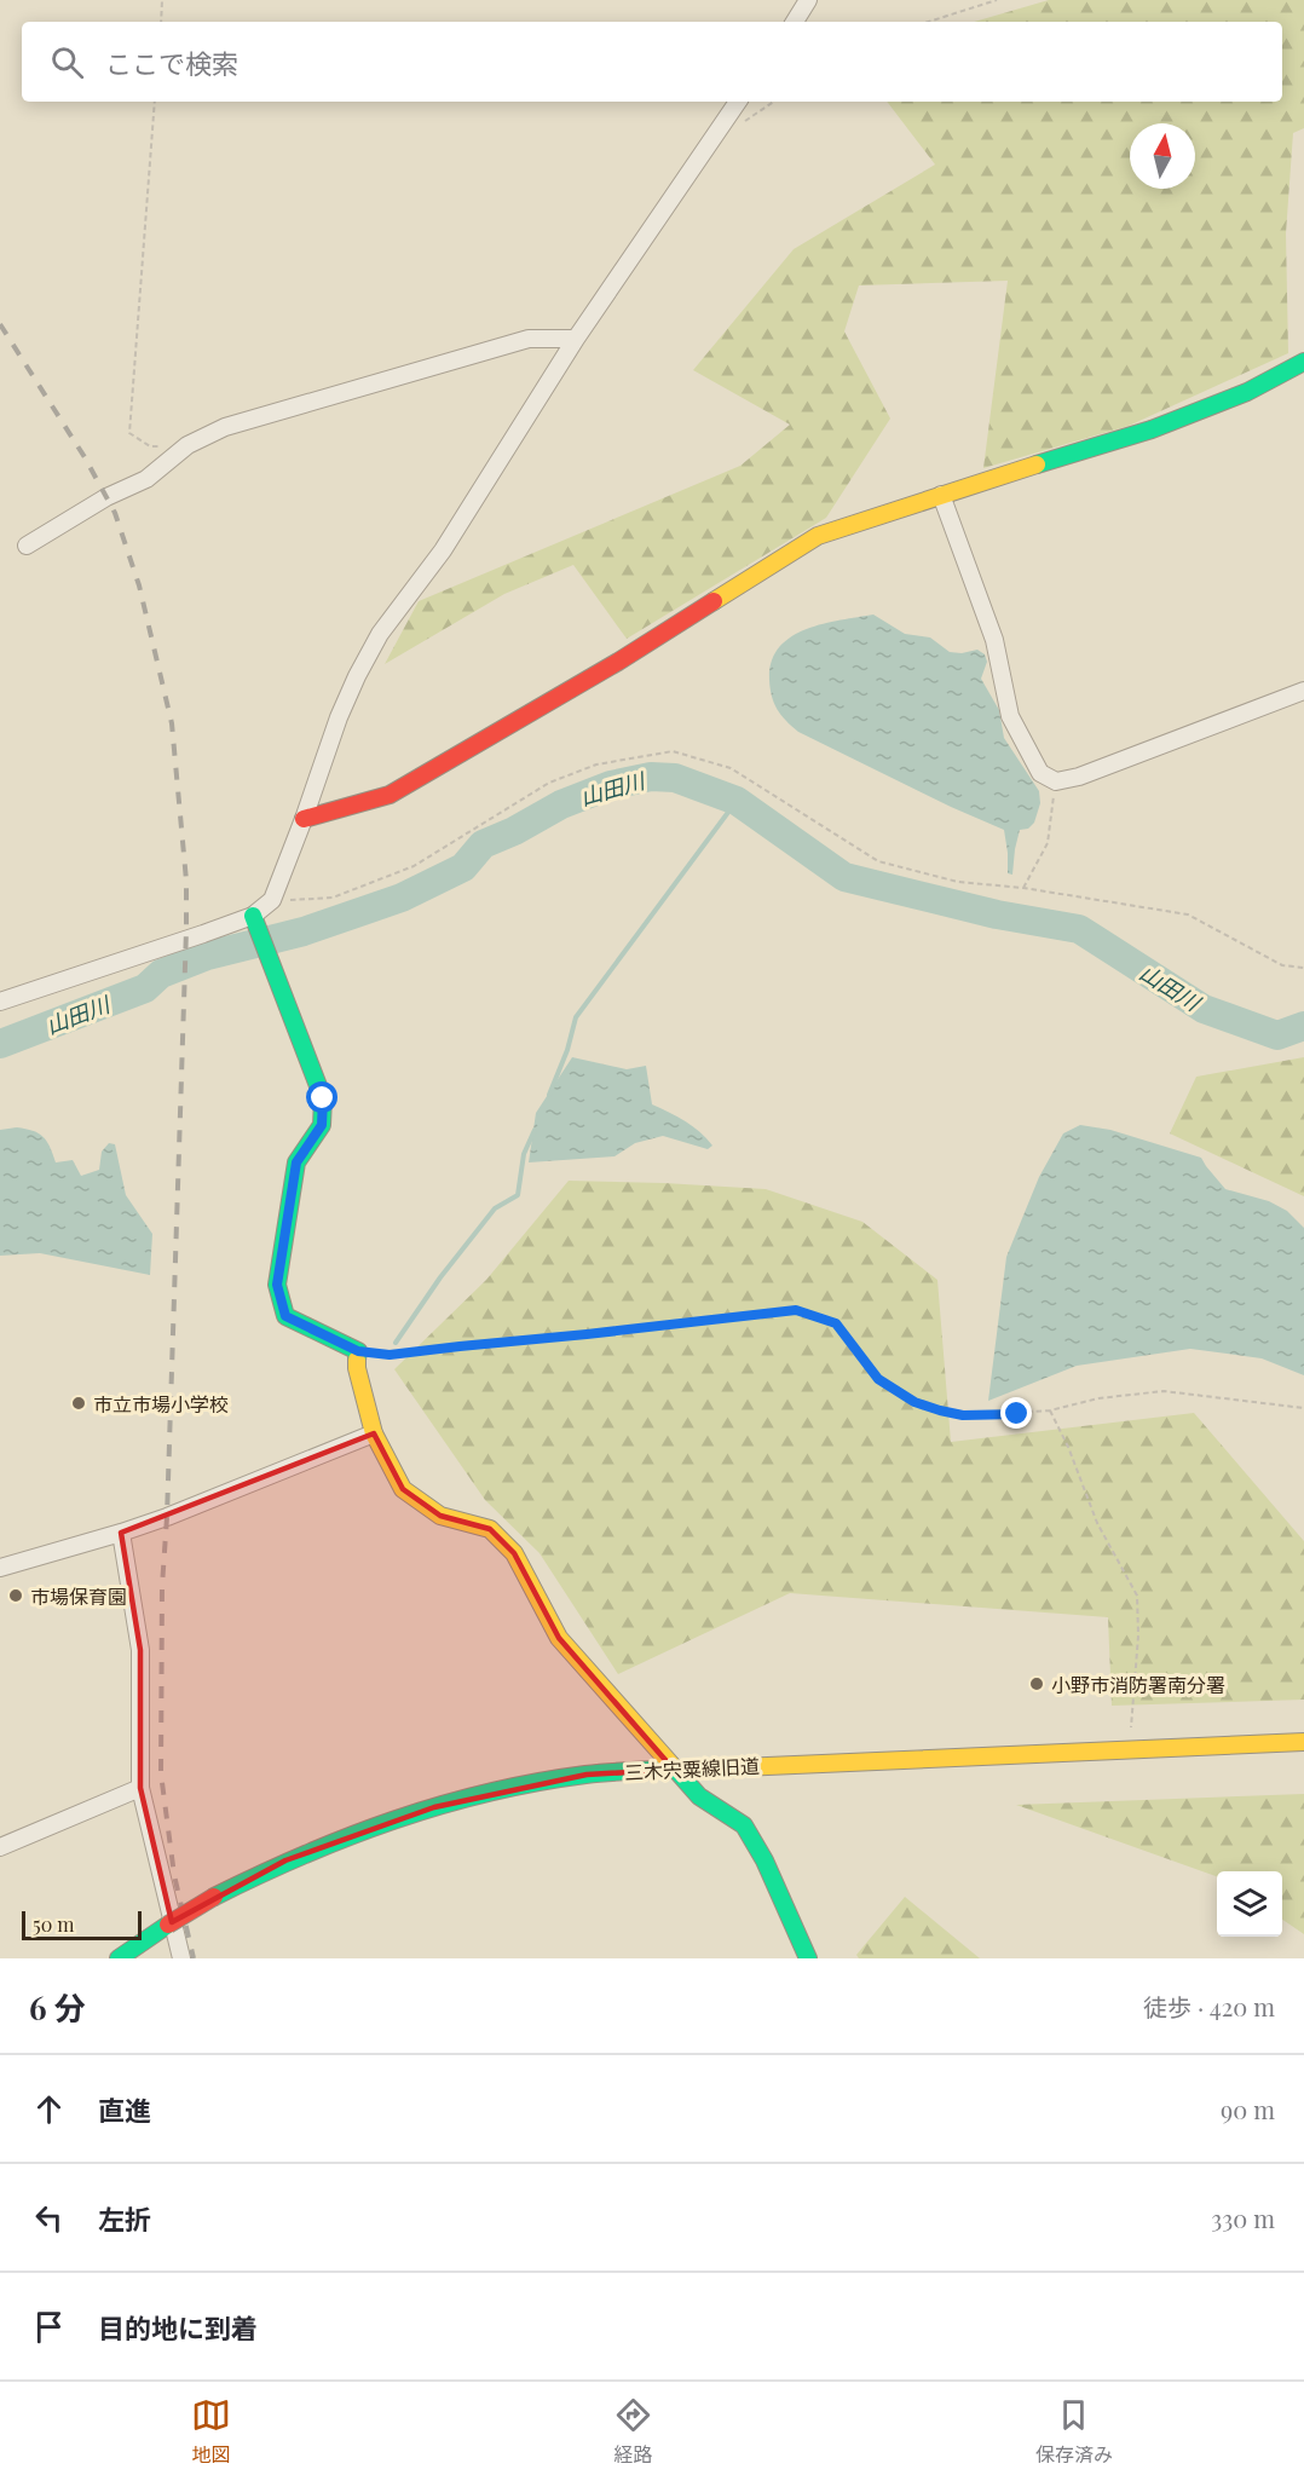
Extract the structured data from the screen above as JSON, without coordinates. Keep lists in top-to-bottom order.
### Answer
{
  "streets": {
    "street": ["三木宍粟線旧道"]
  },
  "water": ["山田川"],
  "places": ["市立市場小学校", "市場保育園", "小野市消防署南分署"],
  "scale_bar": "50 m",
  "north": "top",
  "page": {
    "search": "ここで検索",
    "scale": "50 m",
    "heading": ["6 分", "徒歩 · 420 m"],
    "list": [
      ["直進", "90 m"],
      ["左折", "330 m"],
      "目的地に到着"
    ],
    "nav": ["地図", "経路", "保存済み"]
  }
}
